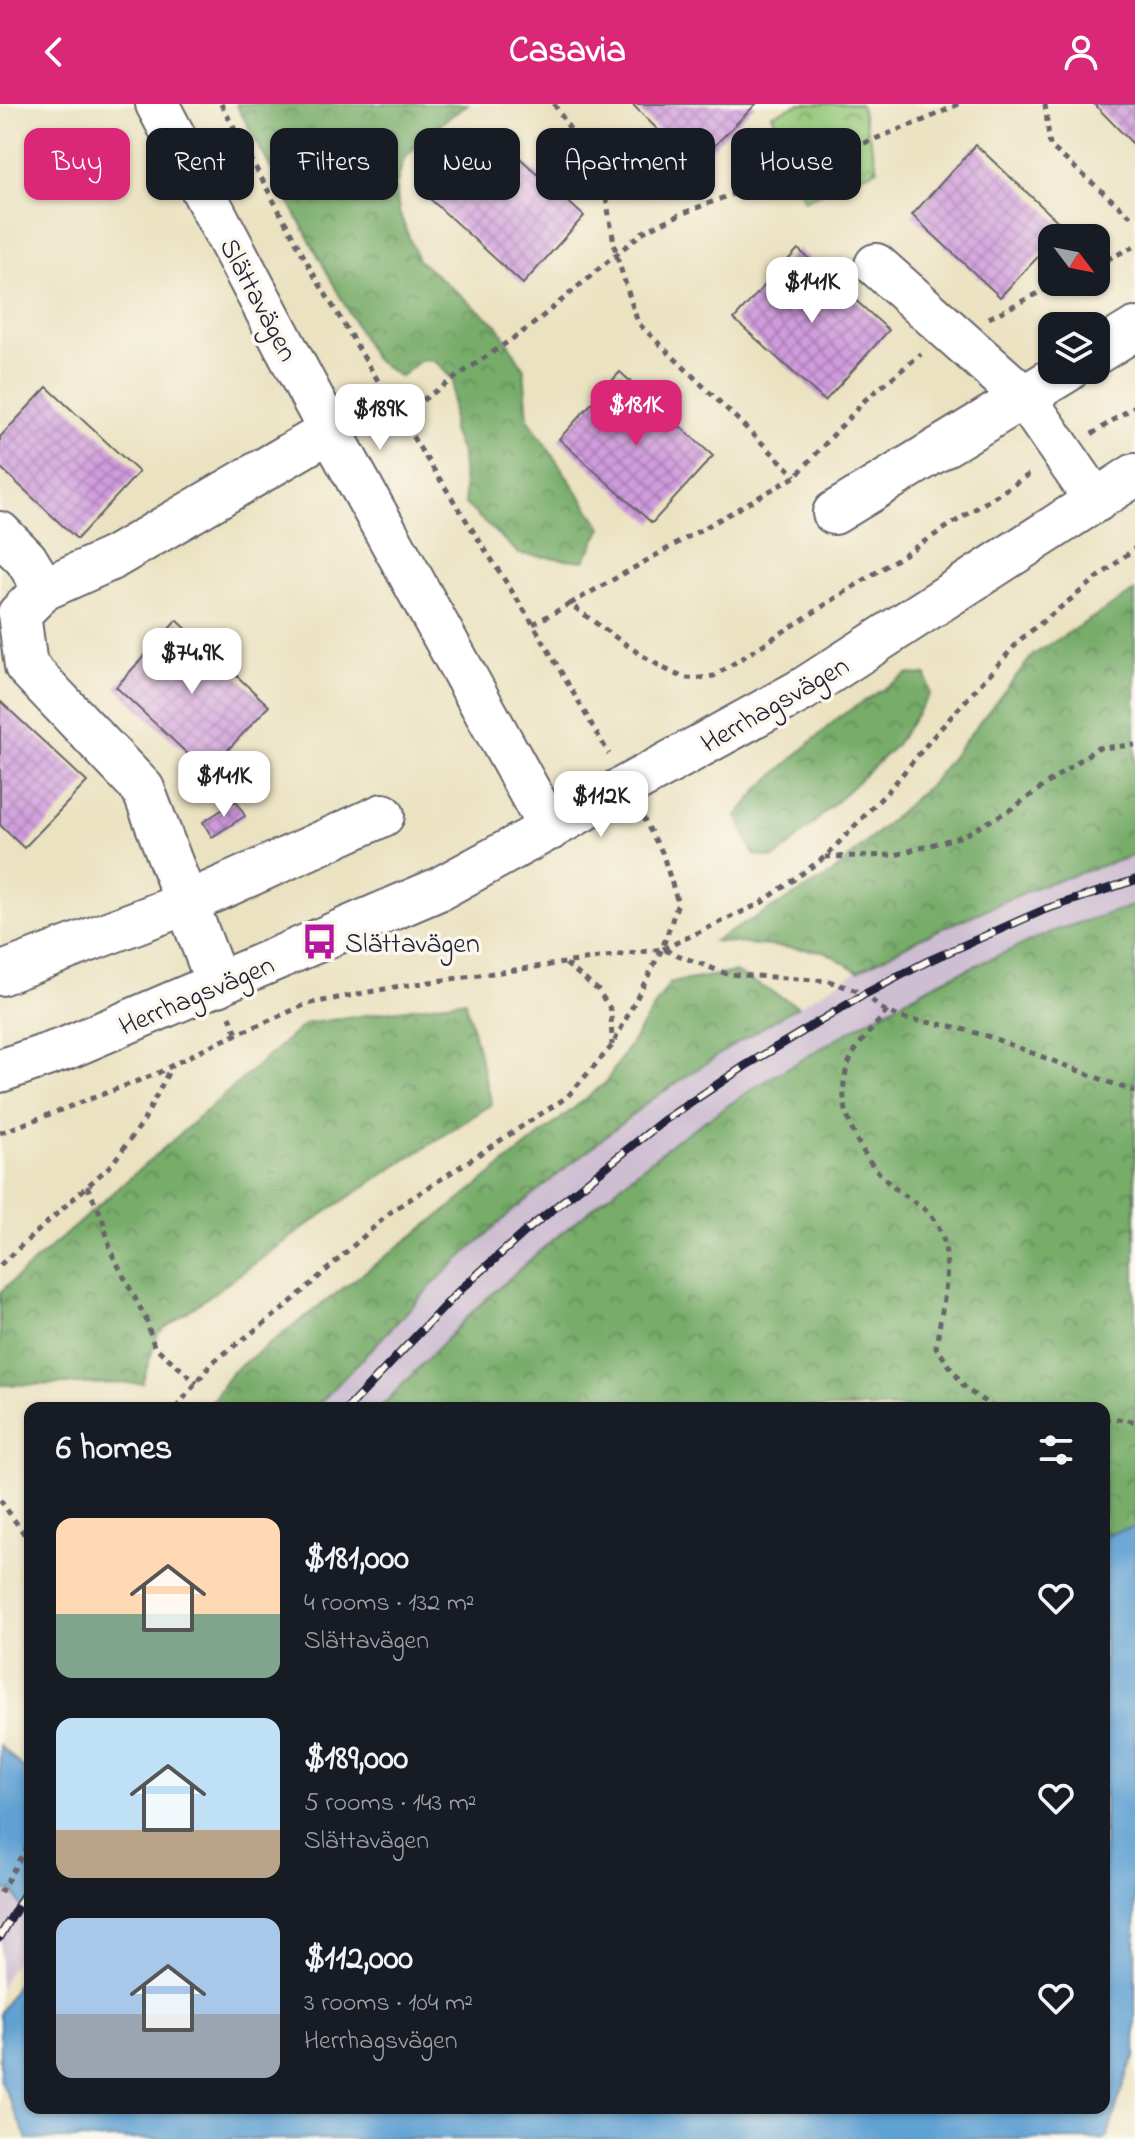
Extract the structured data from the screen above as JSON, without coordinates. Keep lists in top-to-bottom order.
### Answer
{
  "streets": {
    "street": ["Slättavägen", "Herrhagsvägen"]
  },
  "crossings": [
    ["Slättavägen", "Herrhagsvägen"]
  ],
  "places": {
    "bus stop": ["Slättavägen"]
  },
  "north": "bottom right",
  "page": {
    "header": "Casavia",
    "chip": [
      "Buy",
      "Rent",
      "Filters",
      "New",
      "Apartment",
      "House"
    ],
    "price": [
      "$141K",
      "$181K",
      "$189K",
      "$74.9K",
      "$141K",
      "$112K"
    ],
    "heading": "6 homes",
    "list": [
      {
        "name": "$181,000",
        "note": "4 rooms · 132 m² · Slättavägen"
      },
      {
        "name": "$189,000",
        "note": "5 rooms · 143 m² · Slättavägen"
      },
      {
        "name": "$112,000",
        "note": "3 rooms · 104 m² · Herrhagsvägen"
      }
    ]
  }
}
